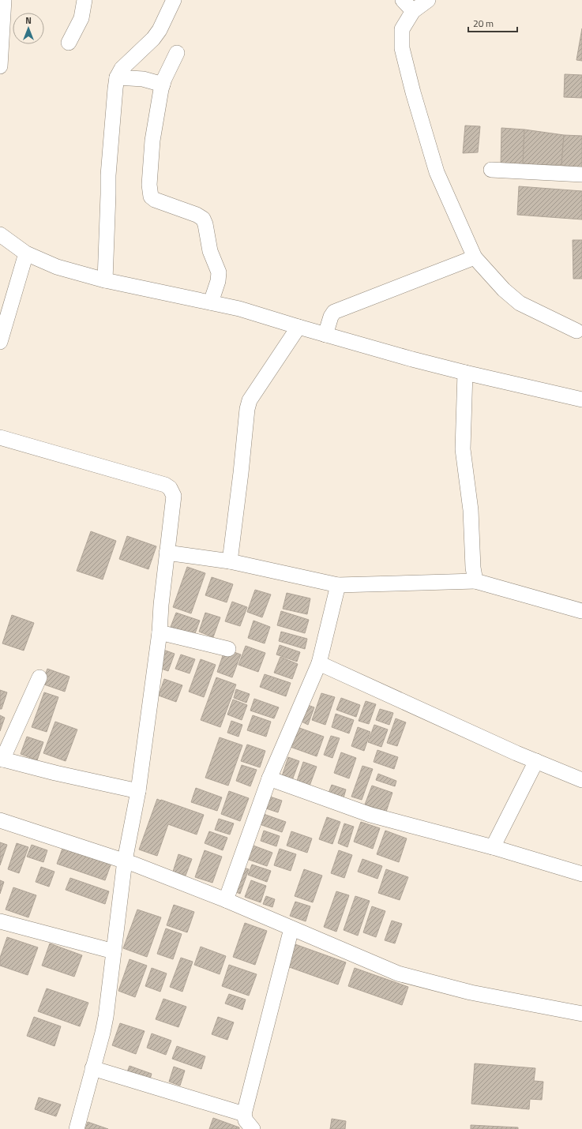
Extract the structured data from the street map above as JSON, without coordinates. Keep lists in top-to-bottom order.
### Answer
{
  "scale_bar": "20 m",
  "north": "top"
}
